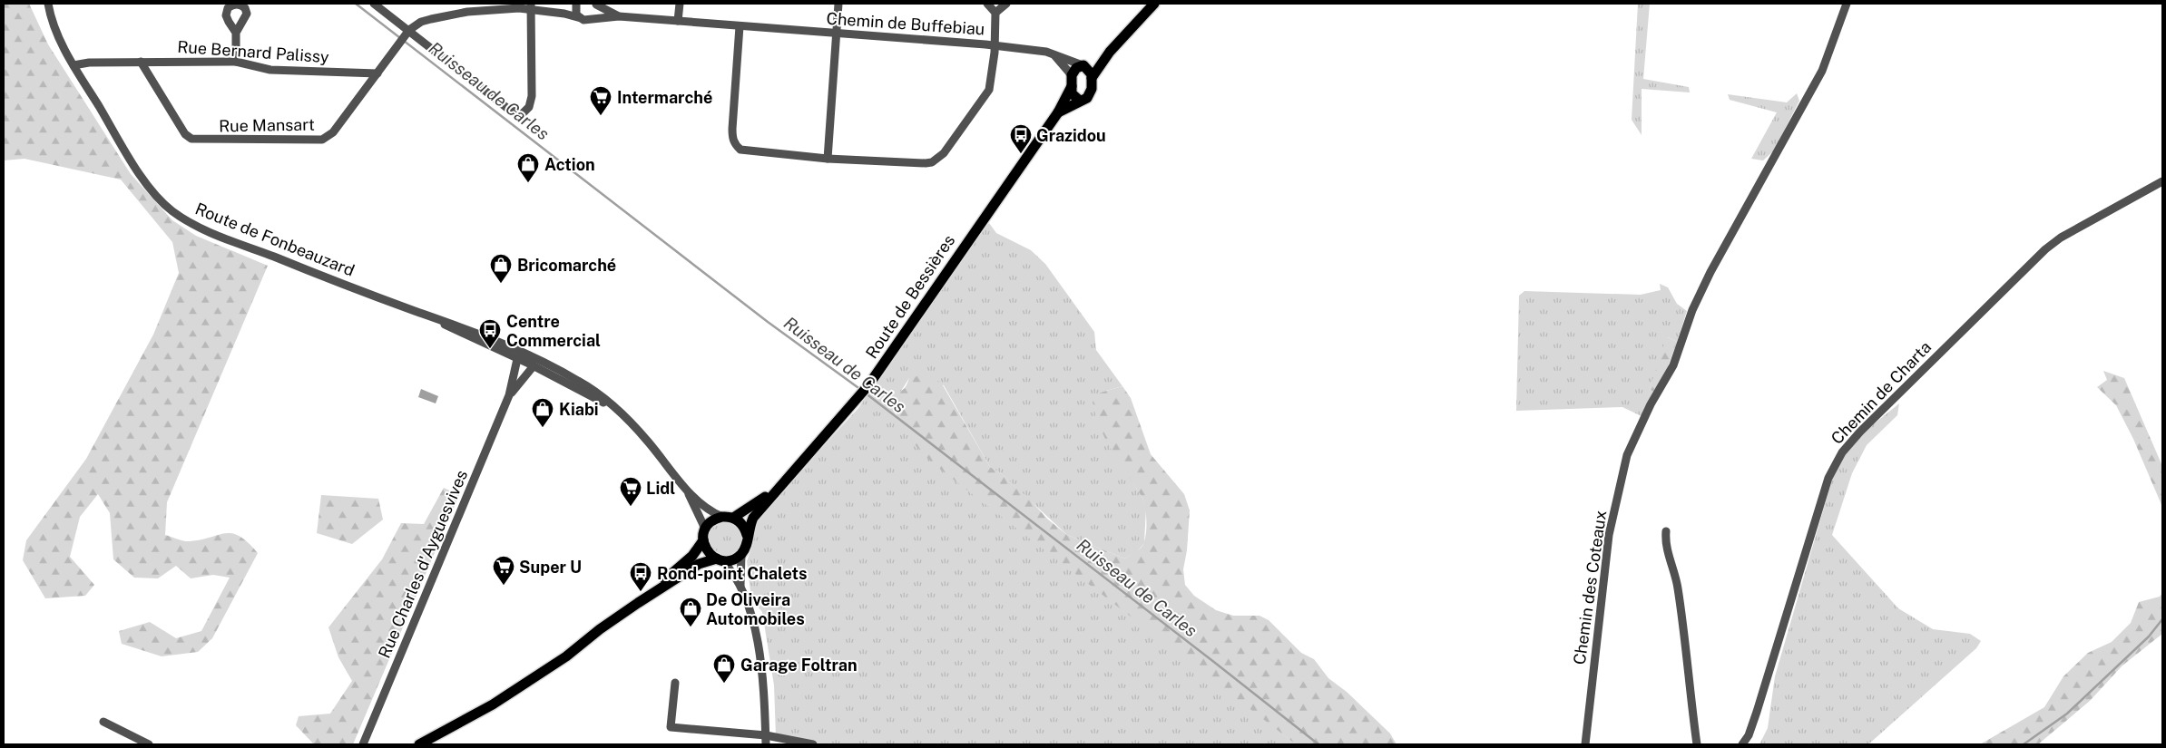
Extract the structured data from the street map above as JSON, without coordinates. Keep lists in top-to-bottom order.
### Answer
{
  "streets": {
    "main road": ["Route de Bessières"],
    "street": [
      "Chemin de Buffebiau",
      "Rue Bernard Palissy",
      "Rue Mansart",
      "Route de Fonbeauzard",
      "Chemin de Charta",
      "Rue Charles d'Ayguesvives",
      "Chemin des Coteaux"
    ]
  },
  "crossings": [
    ["Chemin de Buffebiau", "Rue Mansart"],
    ["Chemin de Buffebiau", "Route de Bessières"],
    ["Rue Bernard Palissy", "Rue Mansart"],
    ["Rue Bernard Palissy", "Route de Fonbeauzard"],
    ["Route de Fonbeauzard", "Rue Charles d'Ayguesvives"]
  ],
  "water": ["Ruisseau de Carles"],
  "places": {
    "supermarket": ["Intermarché", "Lidl", "Super U"],
    "bus stop": ["Grazidou", "Centre Commercial", "Rond-point Chalets"],
    "shop": [
      "Action",
      "Bricomarché",
      "Kiabi",
      "De Oliveira Automobiles",
      "Garage Foltran"
    ]
  }
}
